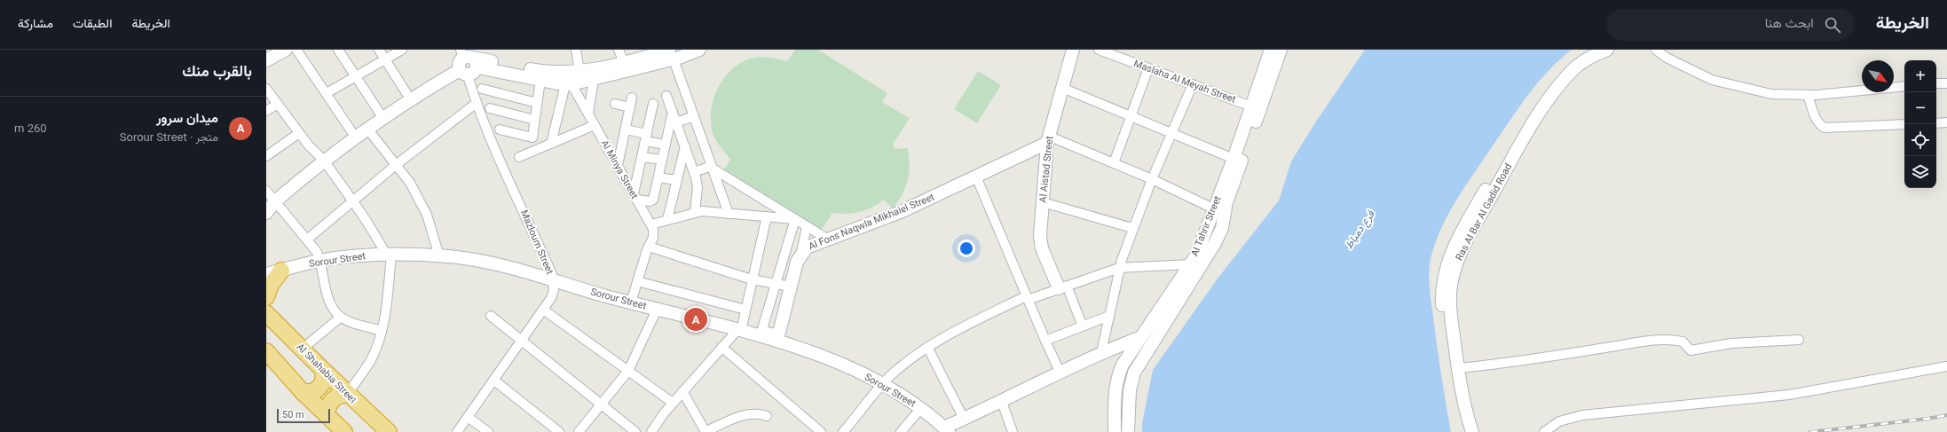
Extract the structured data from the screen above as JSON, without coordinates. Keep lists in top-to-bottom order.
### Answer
{
  "streets": {
    "highway": ["Al Shahabia Street"],
    "street": [
      "Maslaha Al Meyah Street",
      "Al Minya Street",
      "Al Aistad Street",
      "Ras Al Bar Al Gadid Road",
      "Al Fons Naqwla Mikhaiel Street",
      "Al Tahrir Street",
      "Mazloum Street",
      "Sorour Street"
    ]
  },
  "crossings": [
    ["Maslaha Al Meyah Street", "Al Tahrir Street"],
    ["Al Aistad Street", "Al Fons Naqwla Mikhaiel Street"],
    ["Al Fons Naqwla Mikhaiel Street", "Sorour Street"],
    ["Mazloum Street", "Sorour Street"]
  ],
  "water": ["فرع دمياط"],
  "scale_bar": "50 m",
  "north": "bottom right",
  "page": {
    "header": "الخريطة",
    "search": "ابحث هنا",
    "nav": ["الخريطة", "الطبقات", "مشاركة"],
    "heading": "بالقرب منك",
    "map_buttons": ["+", "−"],
    "list": [
      {
        "mark": "A",
        "name": "ميدان سرور",
        "note": "متجر · Sorour Street",
        "value": "260 m"
      }
    ],
    "pins": "A",
    "scale": "50 m"
  }
}
